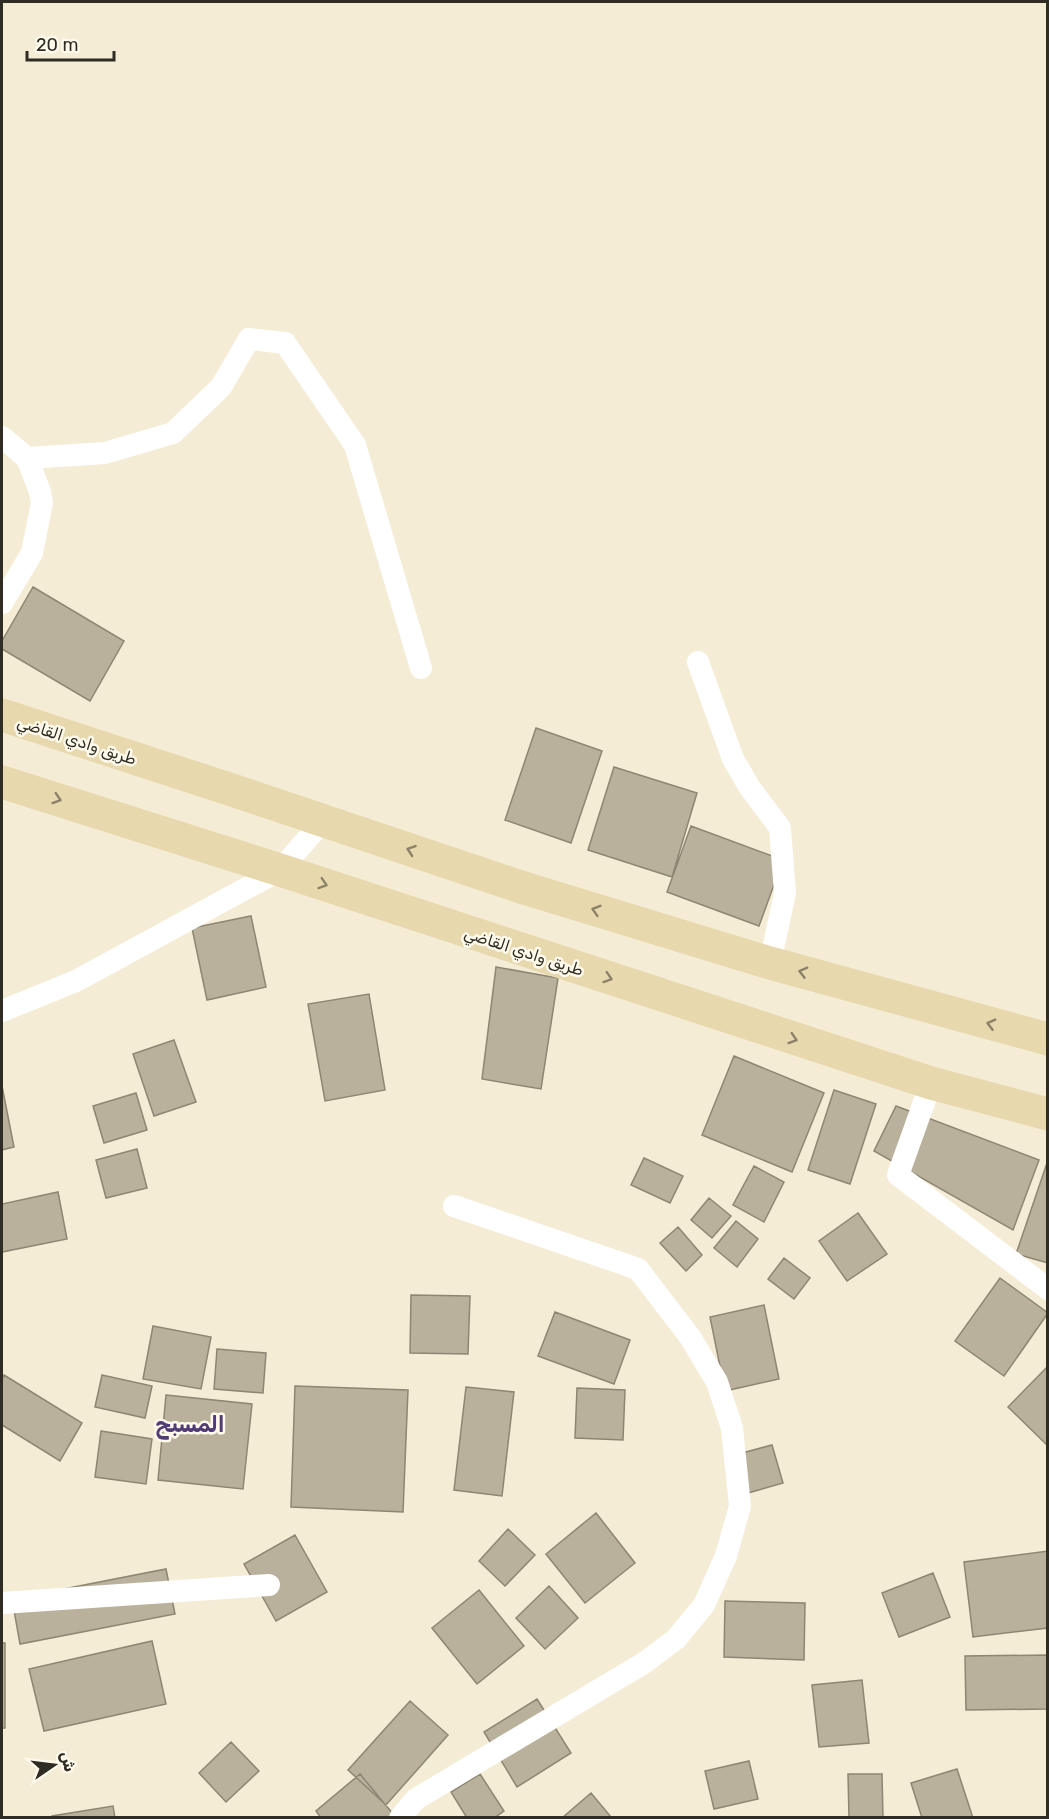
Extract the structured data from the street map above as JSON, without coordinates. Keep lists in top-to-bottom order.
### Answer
{
  "streets": {
    "main road": ["طريق وادي القاضي"]
  },
  "districts": ["المسبح"],
  "scale_bar": "20 m",
  "north": "right"
}
